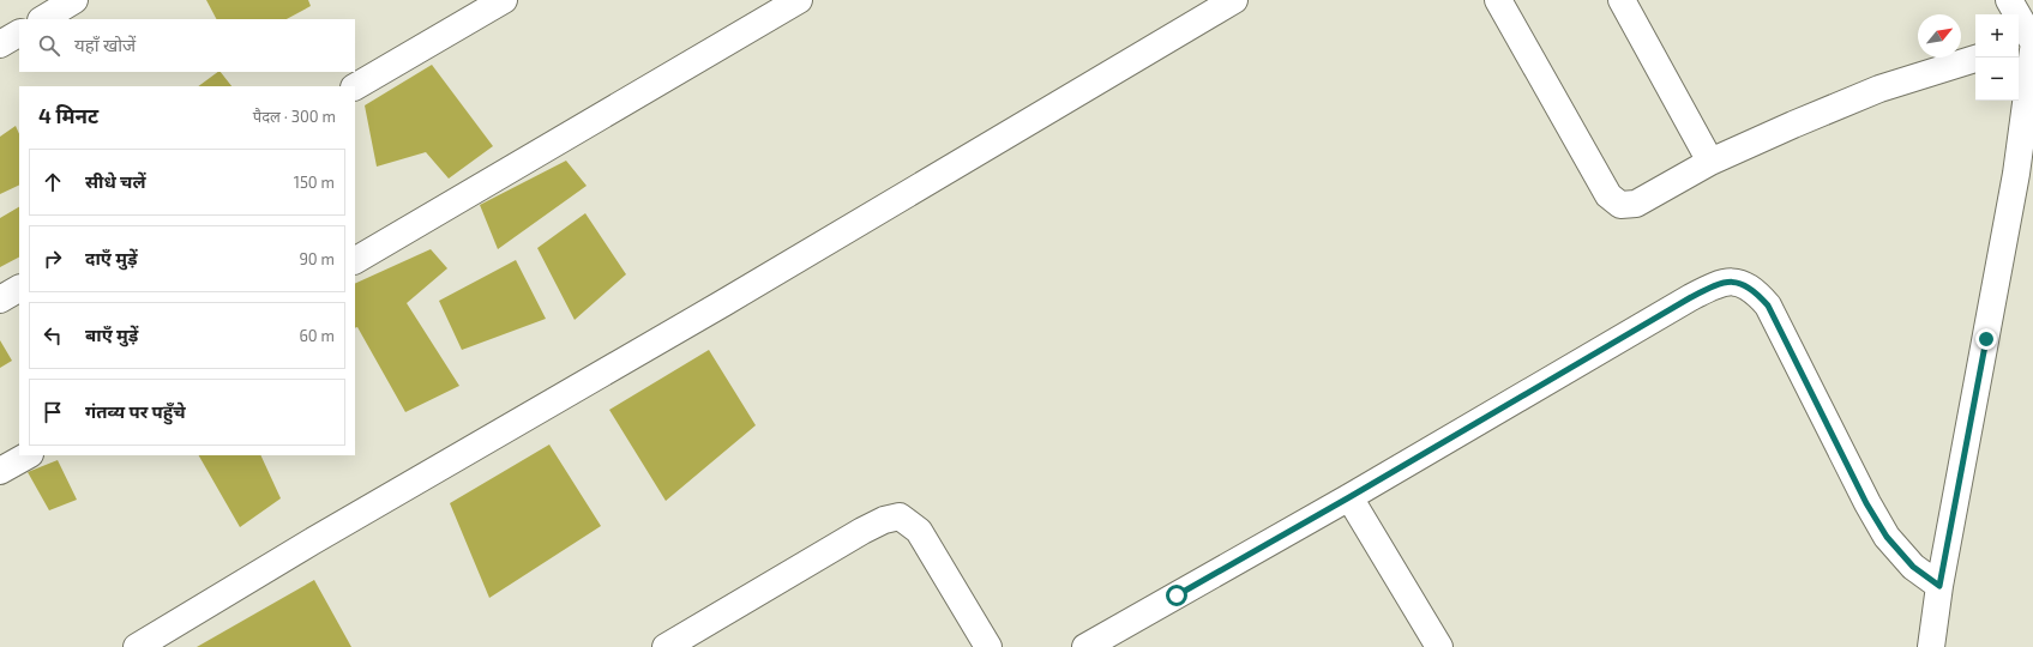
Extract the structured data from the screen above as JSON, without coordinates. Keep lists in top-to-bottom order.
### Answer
{
  "north": "top right",
  "page": {
    "map_buttons": ["+", "−"],
    "search": "यहाँ खोजें",
    "heading": ["4 मिनट", "पैदल · 300 m"],
    "list": [
      ["सीधे चलें", "150 m"],
      ["दाएँ मुड़ें", "90 m"],
      ["बाएँ मुड़ें", "60 m"],
      "गंतव्य पर पहुँचे"
    ]
  }
}
